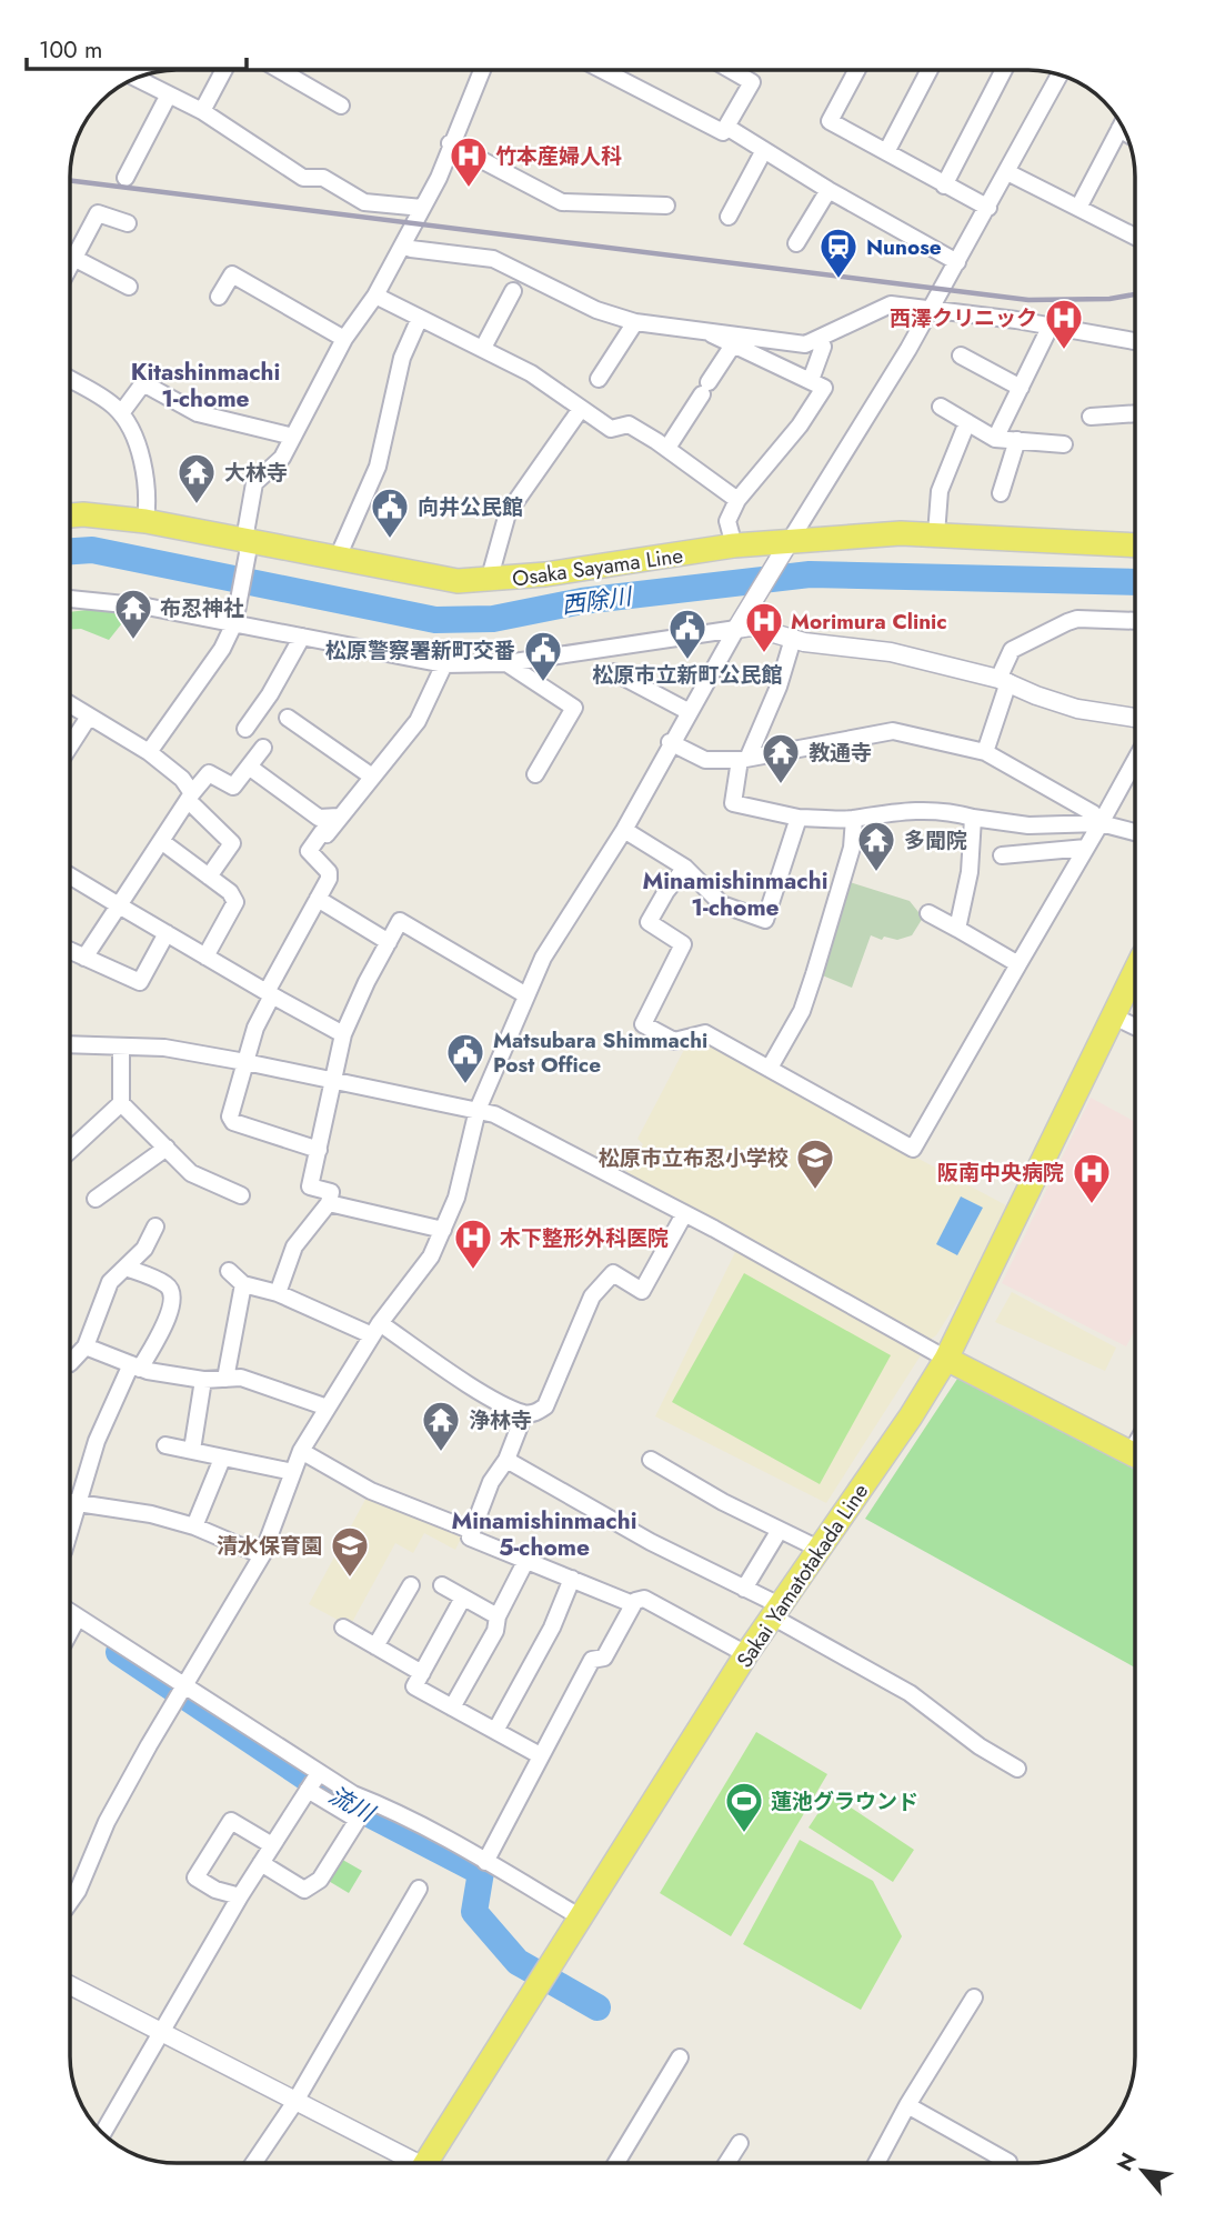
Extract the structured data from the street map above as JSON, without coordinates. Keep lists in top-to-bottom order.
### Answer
{
  "streets": {
    "main road": ["Osaka Sayama Line", "Sakai Yamatotakada Line"]
  },
  "districts": ["Kitashinmachi 1-chome", "Minamishinmachi 1-chome", "Minamishinmachi 5-chome"],
  "water": ["西除川", "流川"],
  "places": {
    "hospital": [
      "竹本産婦人科",
      "西澤クリニック",
      "Morimura Clinic",
      "阪南中央病院",
      "木下整形外科医院"
    ],
    "station": ["Nunose"],
    "temple": [
      "大林寺",
      "布忍神社",
      "教通寺",
      "多聞院",
      "浄林寺"
    ],
    "public building": [
      "向井公民館",
      "松原市立新町公民館",
      "松原警察署新町交番",
      "Matsubara Shimmachi Post Office"
    ],
    "school or university": ["松原市立布忍小学校", "清水保育園"],
    "sports": ["蓮池グラウンド"]
  },
  "scale_bar": "100 m",
  "north": "top left"
}
